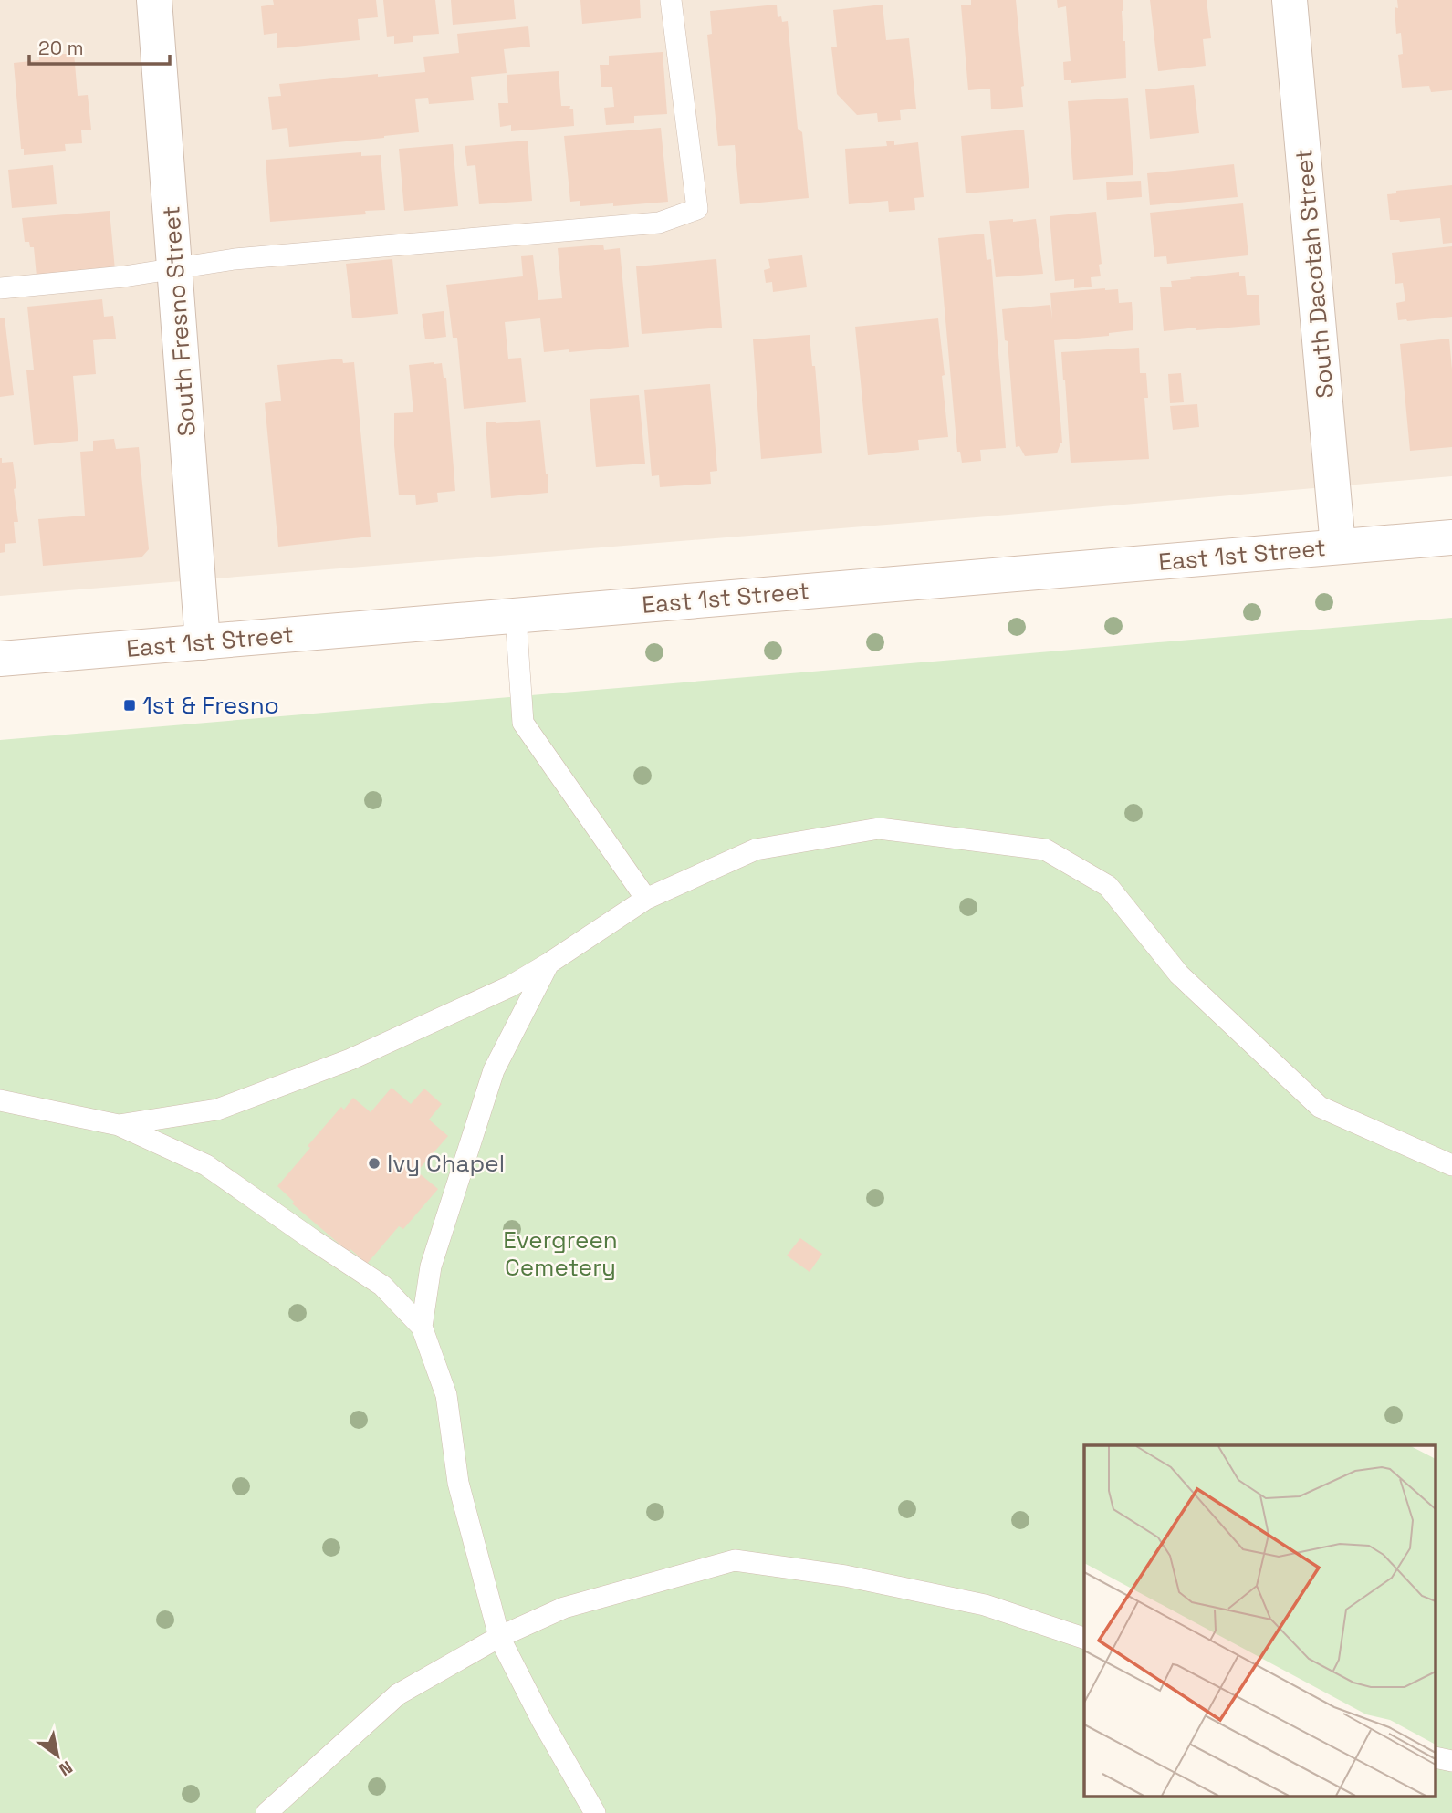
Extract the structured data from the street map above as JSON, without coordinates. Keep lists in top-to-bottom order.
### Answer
{
  "streets": {
    "street": ["South Dacotah Street", "South Fresno Street", "East 1st Street"]
  },
  "crossings": [
    ["South Dacotah Street", "East 1st Street"],
    ["South Fresno Street", "East 1st Street"]
  ],
  "parks": ["Evergreen Cemetery"],
  "places": {
    "transit": ["1st & Fresno"],
    "other": ["Ivy Chapel"]
  },
  "scale_bar": "20 m",
  "north": "bottom right"
}
